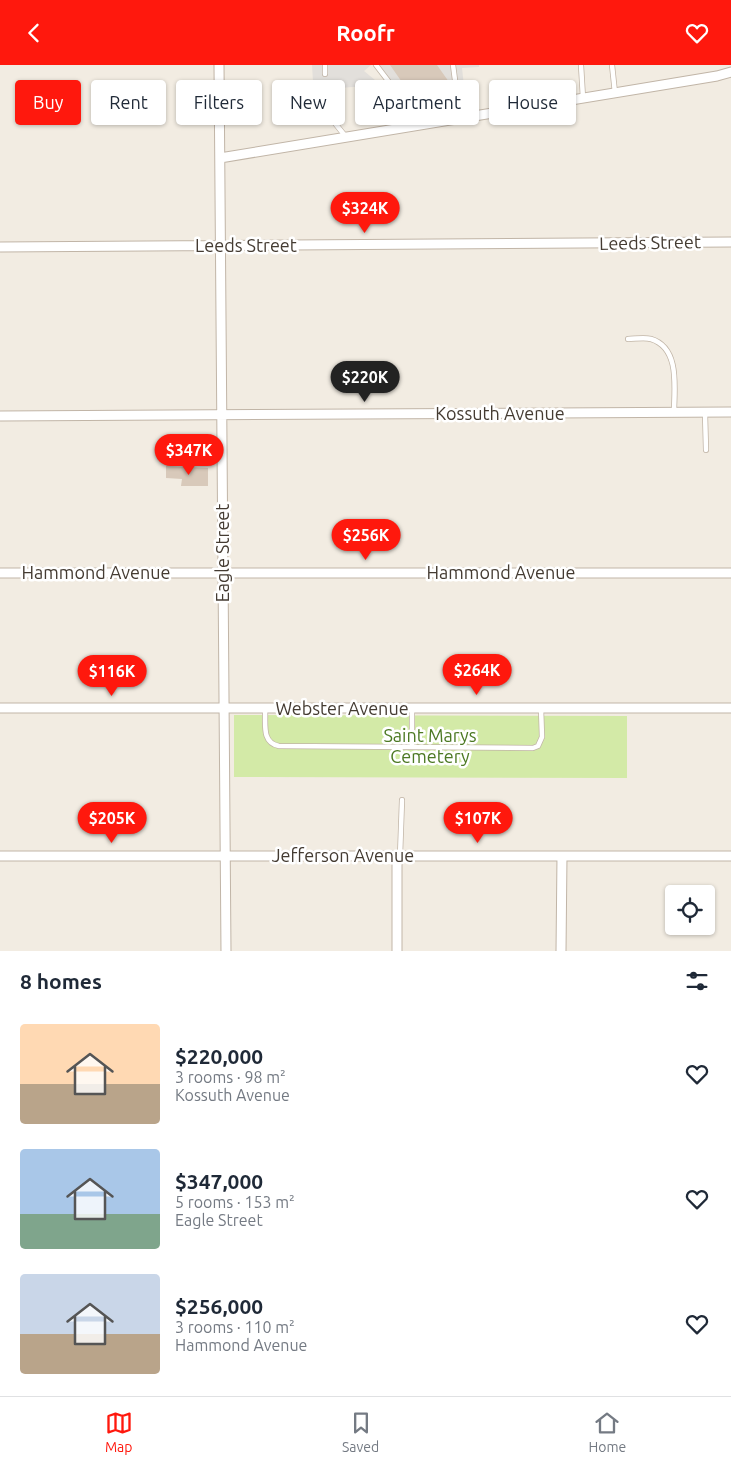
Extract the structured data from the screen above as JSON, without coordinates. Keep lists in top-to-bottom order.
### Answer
{
  "streets": {
    "street": [
      "Leeds Street",
      "Kossuth Avenue",
      "Eagle Street",
      "Hammond Avenue",
      "Webster Avenue",
      "Jefferson Avenue"
    ]
  },
  "crossings": [
    ["Leeds Street", "Eagle Street"],
    ["Kossuth Avenue", "Eagle Street"],
    ["Eagle Street", "Hammond Avenue"],
    ["Eagle Street", "Webster Avenue"],
    ["Eagle Street", "Jefferson Avenue"]
  ],
  "parks": ["Saint Marys Cemetery"],
  "page": {
    "header": "Roofr",
    "chip": [
      "Buy",
      "Rent",
      "Filters",
      "New",
      "Apartment",
      "House"
    ],
    "price": [
      "$324K",
      "$220K",
      "$347K",
      "$256K",
      "$264K",
      "$116K",
      "$205K",
      "$107K"
    ],
    "heading": "8 homes",
    "list": [
      {
        "name": "$220,000",
        "note": "3 rooms · 98 m² · Kossuth Avenue"
      },
      {
        "name": "$347,000",
        "note": "5 rooms · 153 m² · Eagle Street"
      },
      {
        "name": "$256,000",
        "note": "3 rooms · 110 m² · Hammond Avenue"
      }
    ],
    "tabs": ["Map", "Saved", "Home"]
  }
}
